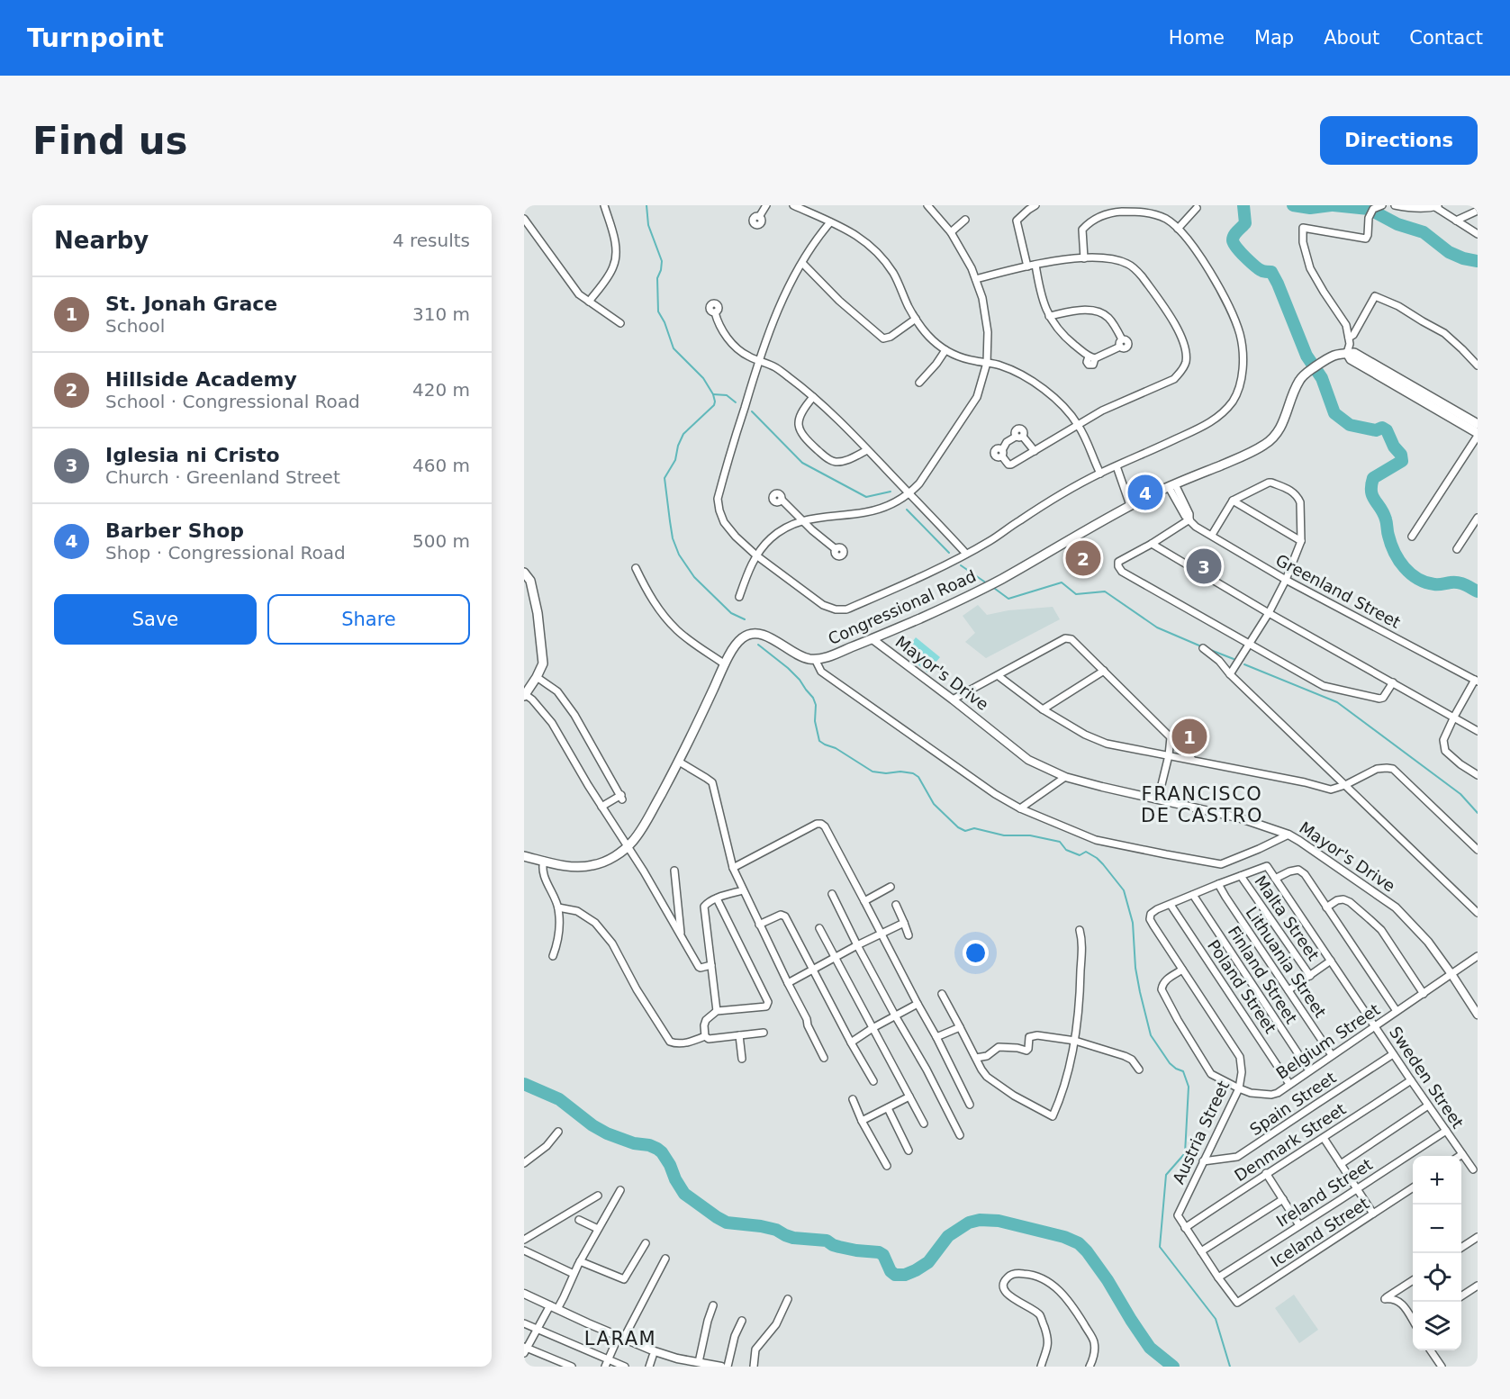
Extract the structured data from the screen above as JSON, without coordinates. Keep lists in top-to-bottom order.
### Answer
{
  "streets": {
    "main road": ["Congressional Road"],
    "street": [
      "Greenland Street",
      "Mayor's Drive",
      "Malta Street",
      "Lithuania Street",
      "Finland Street",
      "Poland Street",
      "Belgium Street",
      "Sweden Street",
      "Spain Street",
      "Austria Street",
      "Denmark Street",
      "Ireland Street",
      "Iceland Street"
    ]
  },
  "crossings": [
    ["Congressional Road", "Mayor's Drive"],
    ["Mayor's Drive", "Belgium Street"],
    ["Malta Street", "Sweden Street"],
    ["Lithuania Street", "Belgium Street"],
    ["Finland Street", "Belgium Street"],
    ["Poland Street", "Belgium Street"],
    ["Poland Street", "Austria Street"],
    ["Belgium Street", "Sweden Street"],
    ["Belgium Street", "Austria Street"],
    ["Sweden Street", "Spain Street"],
    ["Sweden Street", "Denmark Street"],
    ["Sweden Street", "Ireland Street"],
    ["Spain Street", "Austria Street"],
    ["Austria Street", "Denmark Street"],
    ["Ireland Street", "Iceland Street"]
  ],
  "districts": ["FRANCISCO DE CASTRO", "LARAM"],
  "page": {
    "header": "Turnpoint",
    "nav": [
      "Home",
      "Map",
      "About",
      "Contact"
    ],
    "buttons": [
      "Directions",
      ["Save", "Share"]
    ],
    "title": "Find us",
    "heading": ["Nearby", "4 results"],
    "list": [
      {
        "mark": "1",
        "name": "St. Jonah Grace",
        "note": "School",
        "value": "310 m"
      },
      {
        "mark": "2",
        "name": "Hillside Academy",
        "note": "School · Congressional Road",
        "value": "420 m"
      },
      {
        "mark": "3",
        "name": "Iglesia ni Cristo",
        "note": "Church · Greenland Street",
        "value": "460 m"
      },
      {
        "mark": "4",
        "name": "Barber Shop",
        "note": "Shop · Congressional Road",
        "value": "500 m"
      }
    ],
    "pins": [
      "4",
      "2",
      "3",
      "1"
    ],
    "map_buttons": ["+", "−"]
  }
}
